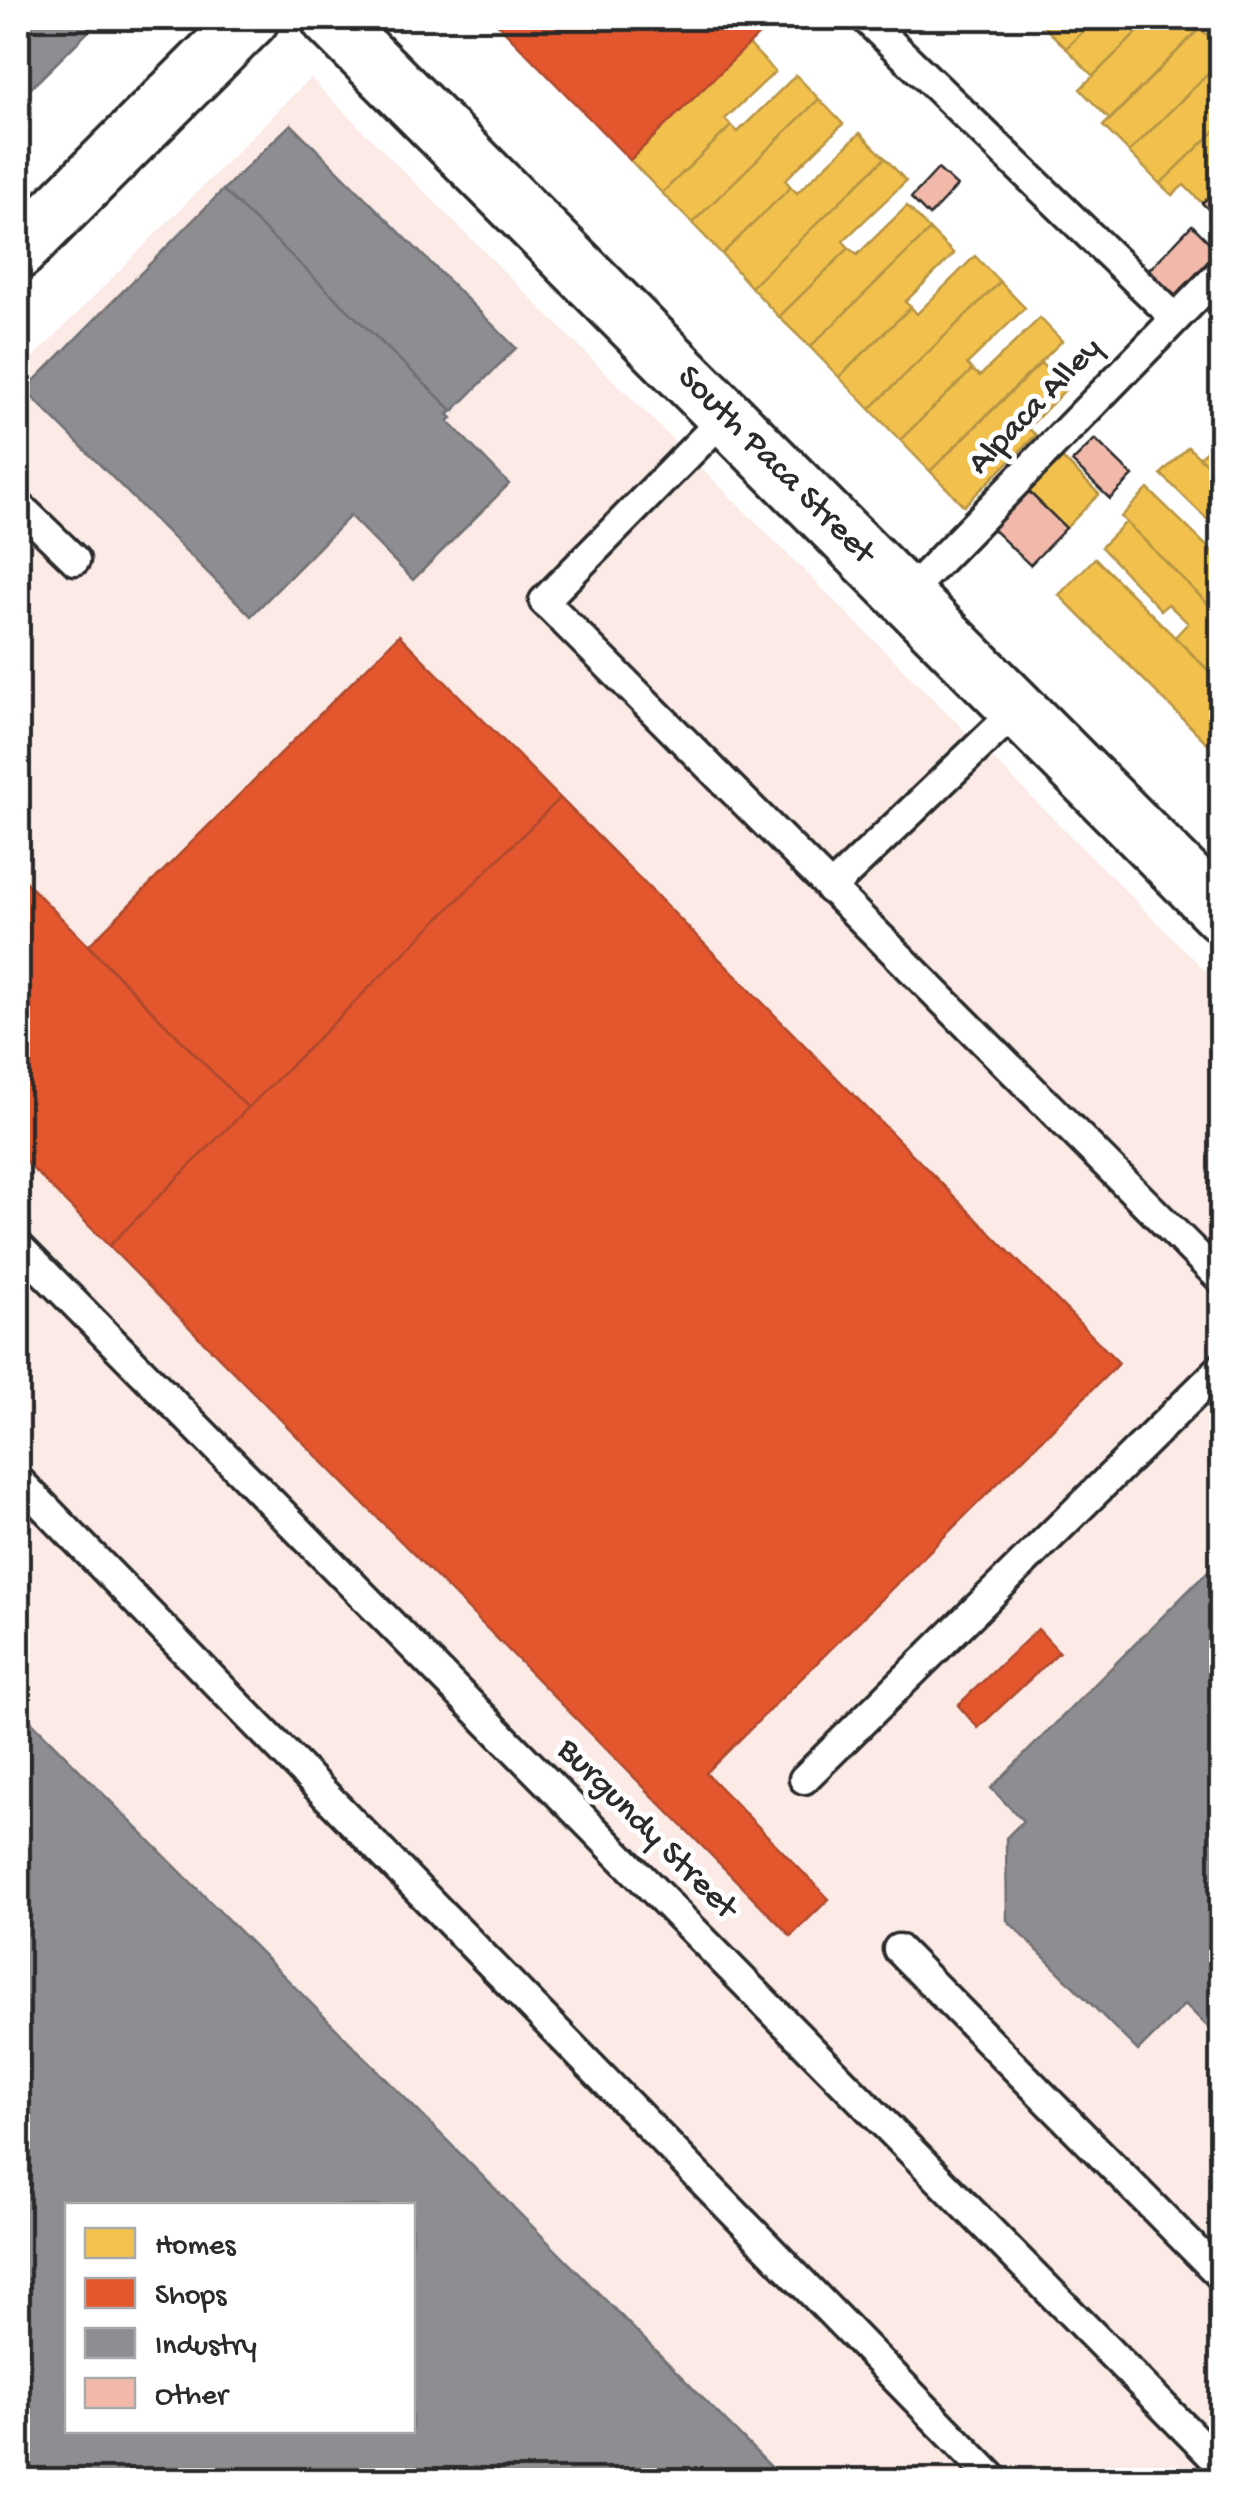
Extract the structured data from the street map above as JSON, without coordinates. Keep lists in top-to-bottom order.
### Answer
{
  "streets": {
    "street": ["South Paca Street"],
    "lane": ["Alpaca Alley", "Burgundy Street"]
  },
  "crossings": [
    ["Alpaca Alley", "South Paca Street"]
  ],
  "legend": [
    "Homes",
    "Shops",
    "Industry",
    "Other"
  ]
}
